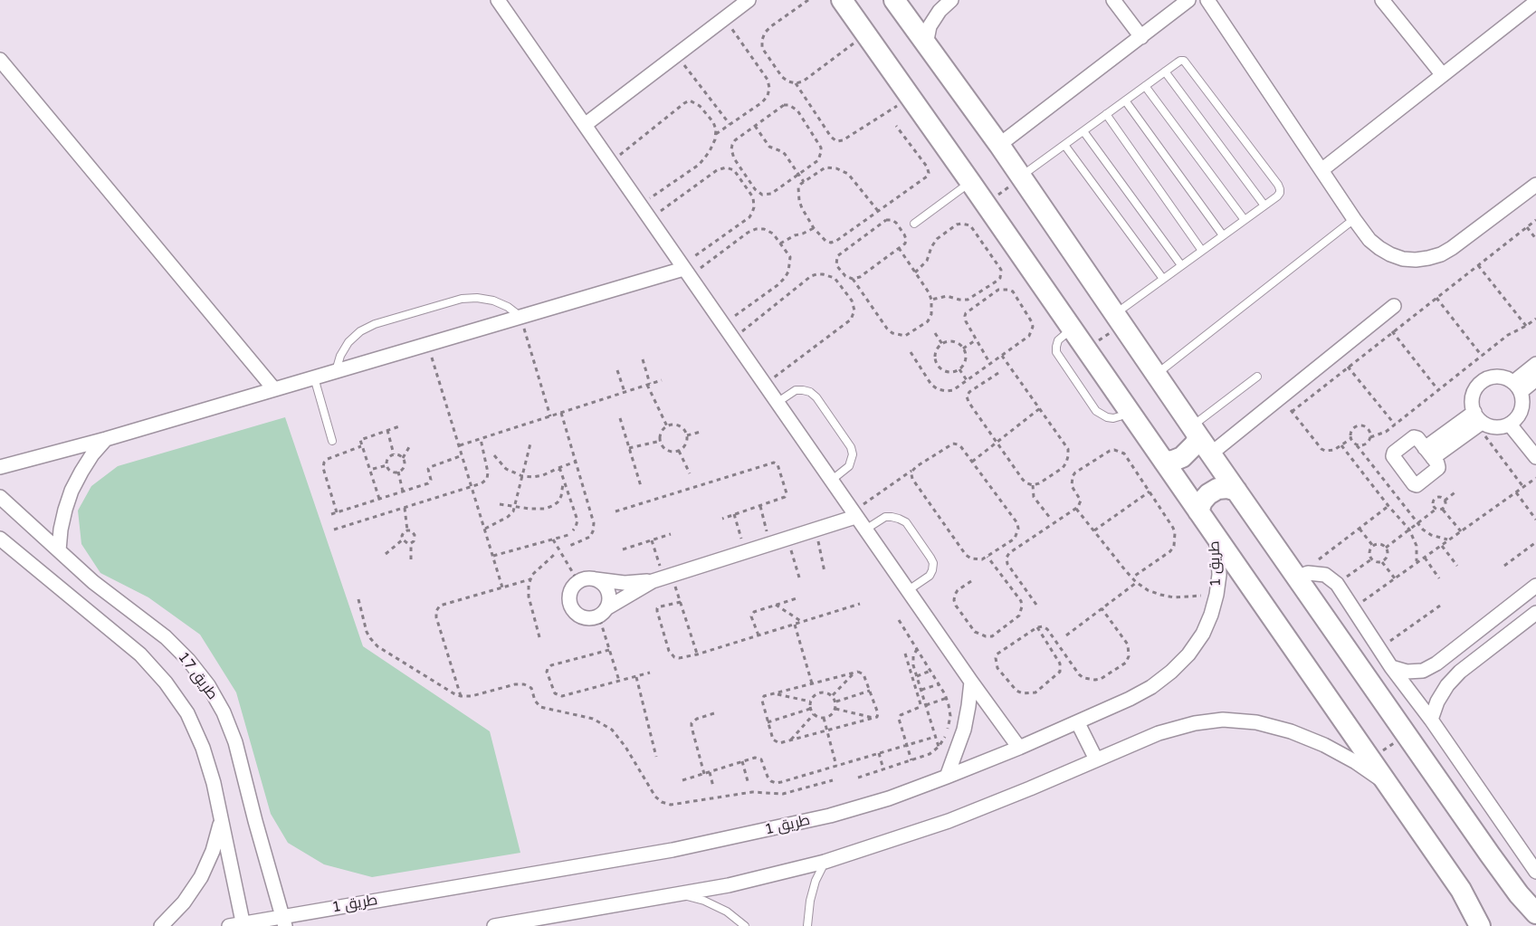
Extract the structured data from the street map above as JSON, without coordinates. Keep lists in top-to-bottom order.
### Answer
{
  "streets": {
    "street": ["طريق 1", "طريق 17"]
  },
  "crossings": [
    ["طريق 1", "طريق 17"]
  ]
}
